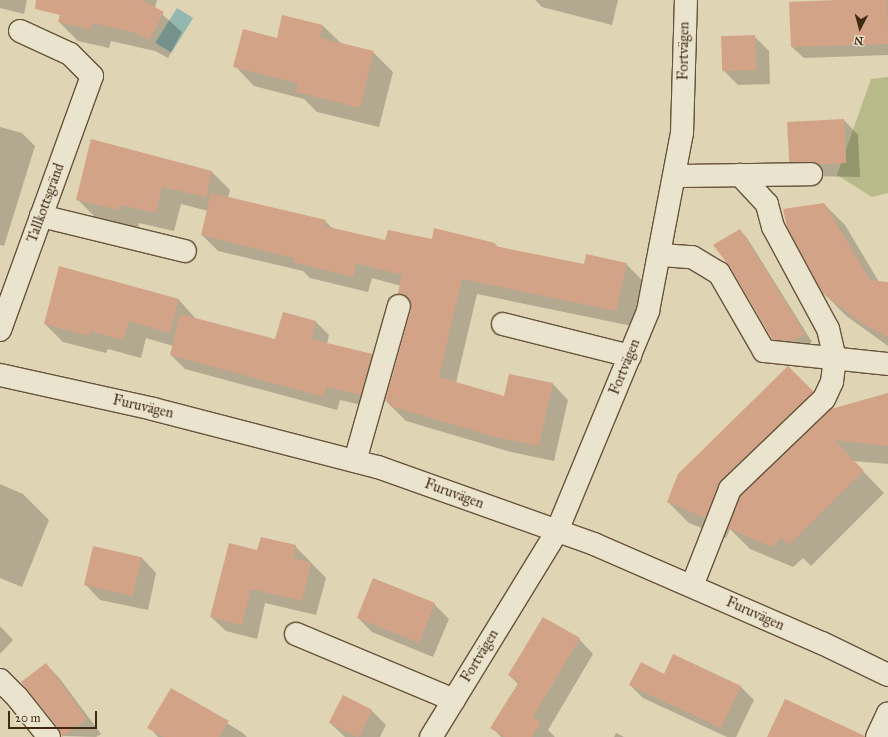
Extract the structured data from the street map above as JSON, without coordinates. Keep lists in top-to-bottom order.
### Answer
{
  "streets": {
    "street": ["Fortvägen", "Tallkottsgränd", "Furuvägen"]
  },
  "crossings": [
    ["Fortvägen", "Furuvägen"]
  ],
  "scale_bar": "20 m",
  "north": "bottom"
}
